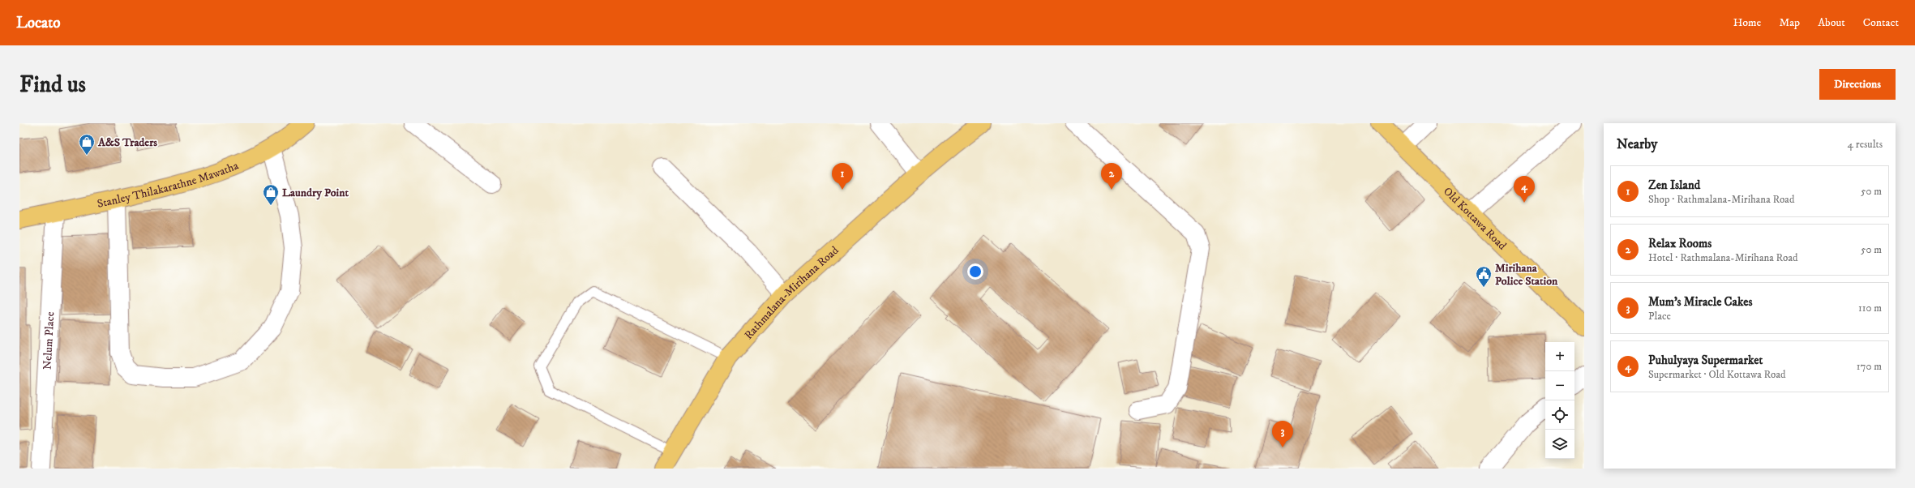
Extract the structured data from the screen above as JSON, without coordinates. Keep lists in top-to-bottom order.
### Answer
{
  "streets": {
    "main road": ["Stanley Thilakarathne Mawatha", "Old Kottawa Road", "Rathmalana-Mirihana Road"],
    "street": ["Nelum Place"]
  },
  "crossings": [
    ["Stanley Thilakarathne Mawatha", "Nelum Place"]
  ],
  "places": {
    "shop": ["A&S Traders", "Laundry Point"],
    "public building": ["Mirihana Police Station"]
  },
  "page": {
    "header": "Locato",
    "nav": [
      "Home",
      "Map",
      "About",
      "Contact"
    ],
    "buttons": "Directions",
    "title": "Find us",
    "heading": ["Nearby", "4 results"],
    "pins": [
      "1",
      "2",
      "4",
      "3"
    ],
    "list": [
      {
        "mark": "1",
        "name": "Zen Island",
        "note": "Shop · Rathmalana-Mirihana Road",
        "value": "50 m"
      },
      {
        "mark": "2",
        "name": "Relax Rooms",
        "note": "Hotel · Rathmalana-Mirihana Road",
        "value": "50 m"
      },
      {
        "mark": "3",
        "name": "Mum's Miracle Cakes",
        "note": "Place",
        "value": "110 m"
      },
      {
        "mark": "4",
        "name": "Puhulyaya Supermarket",
        "note": "Supermarket · Old Kottawa Road",
        "value": "170 m"
      }
    ],
    "map_buttons": ["+", "−"]
  }
}
